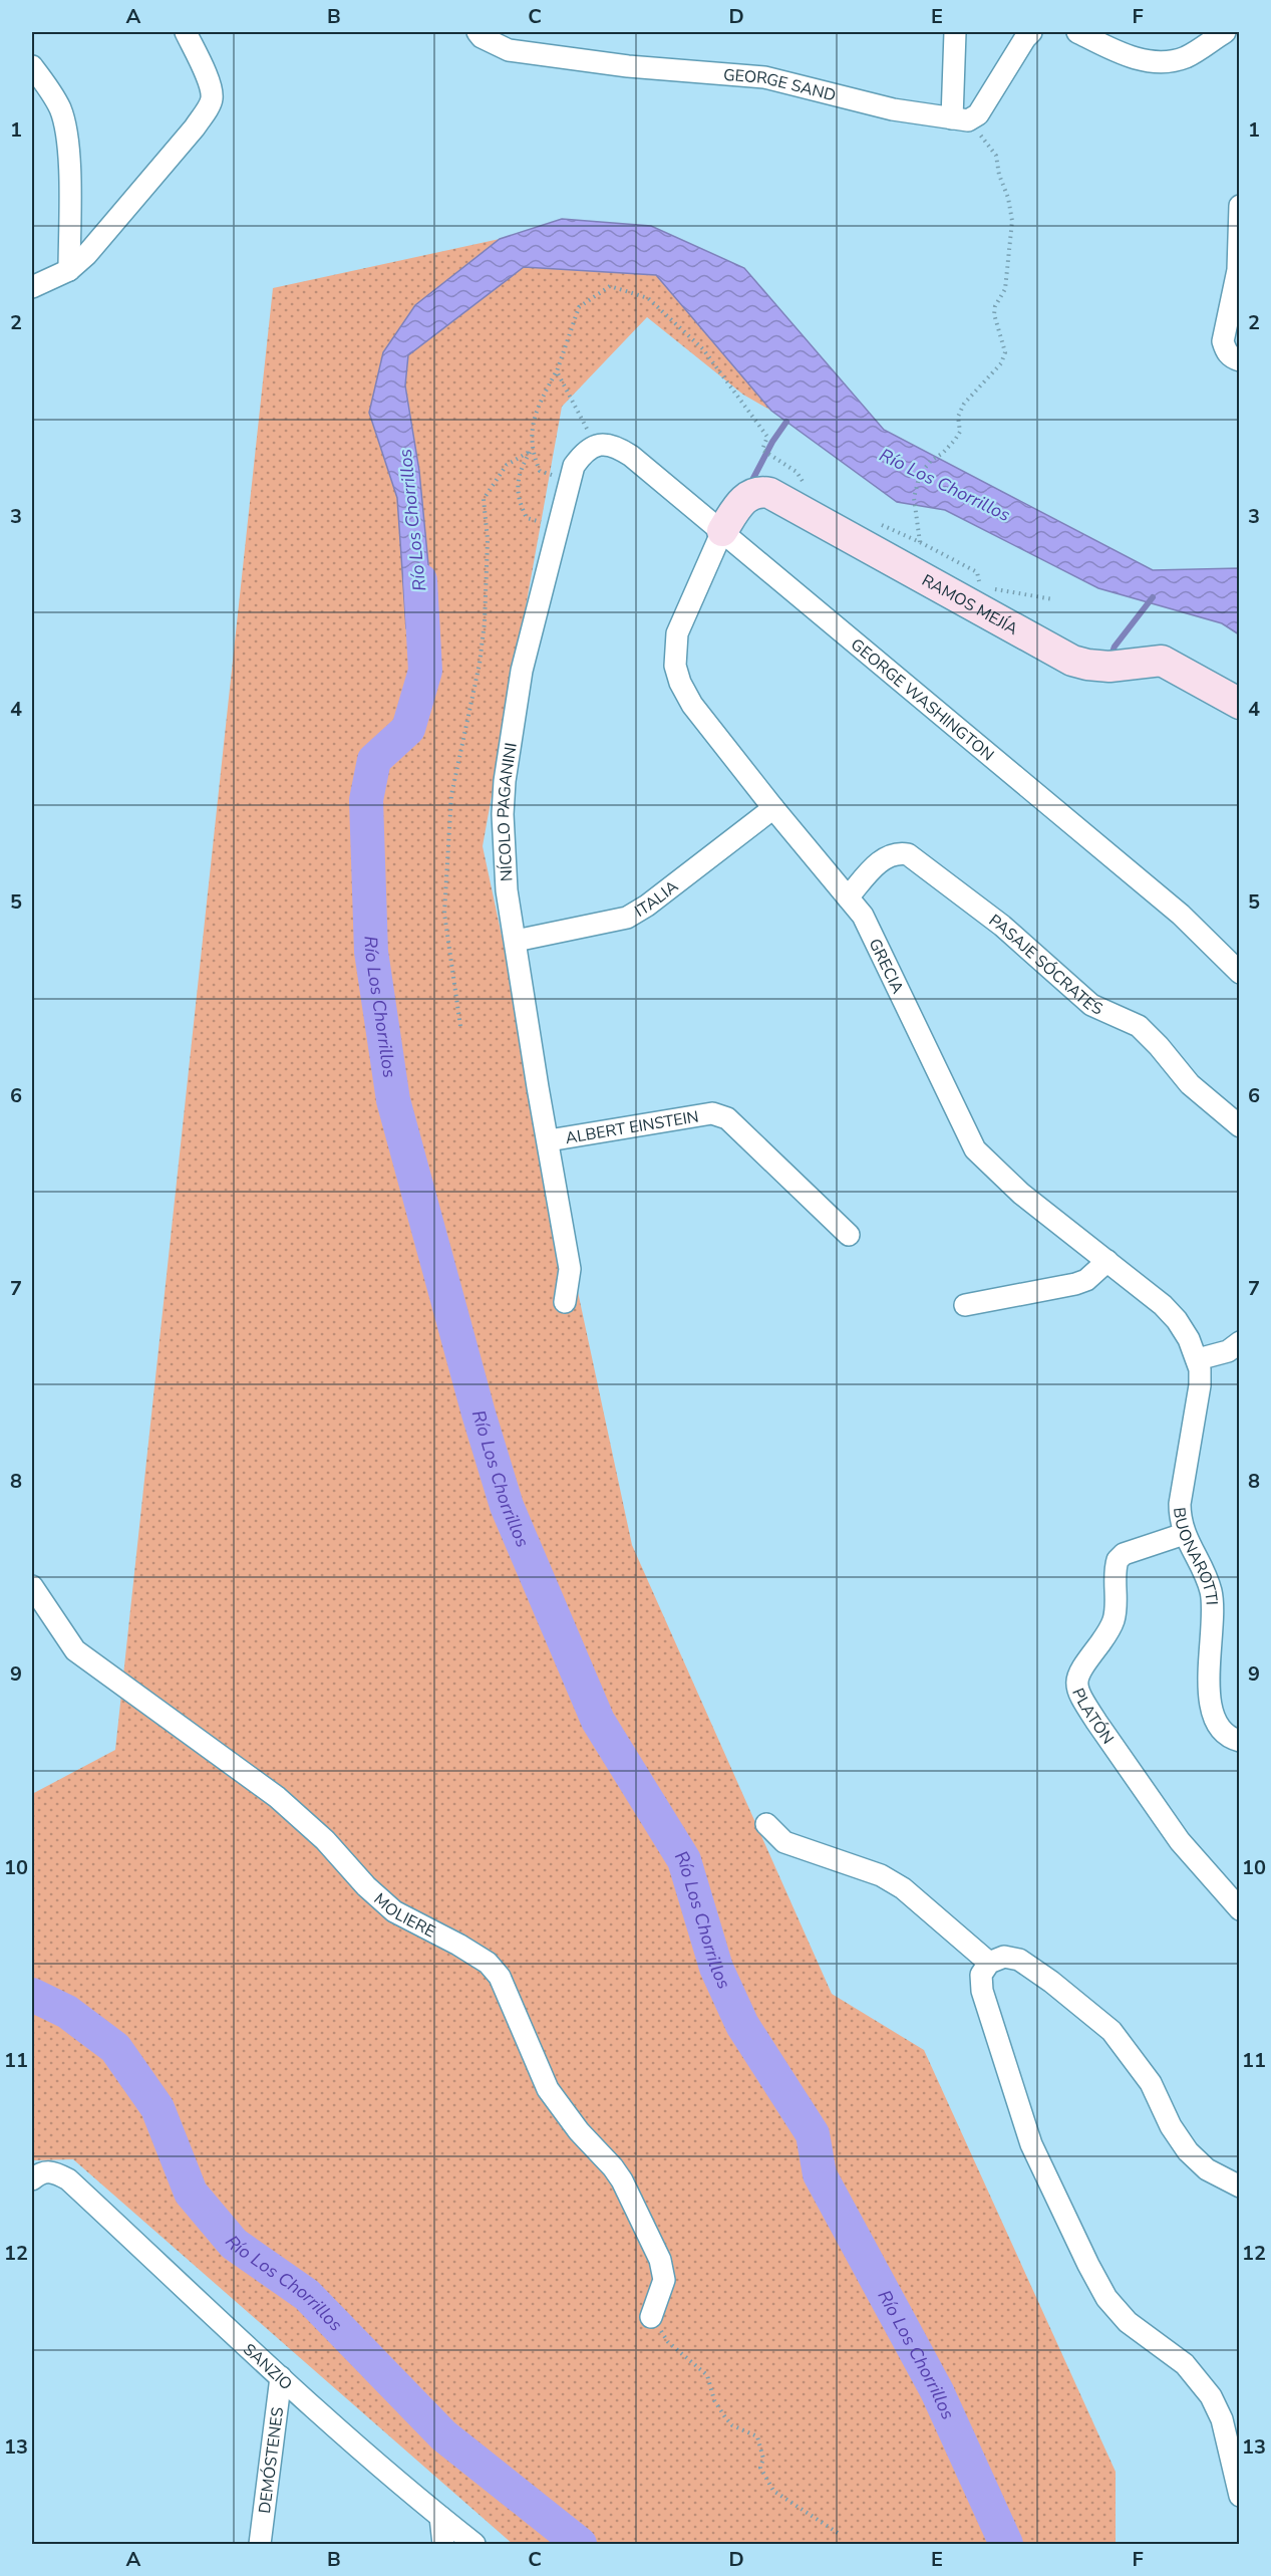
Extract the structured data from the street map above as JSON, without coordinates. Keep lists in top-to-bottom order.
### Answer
{
  "streets": {
    "street": [
      "GEORGE SAND",
      "RAMOS MEJÍA",
      "GEORGE WASHINGTON",
      "NÍCOLO PAGANINI",
      "ITALIA",
      "PASAJE SÓCRATES",
      "GRECIA",
      "ALBERT EINSTEIN",
      "BUONAROTTI",
      "PLATÓN",
      "MOLIERE",
      "SANZIO",
      "DEMÓSTENES"
    ]
  },
  "crossings": [
    ["RAMOS MEJÍA", "GEORGE WASHINGTON"],
    ["RAMOS MEJÍA", "GRECIA"],
    ["GEORGE WASHINGTON", "NÍCOLO PAGANINI"],
    ["GEORGE WASHINGTON", "GRECIA"],
    ["NÍCOLO PAGANINI", "ITALIA"],
    ["NÍCOLO PAGANINI", "ALBERT EINSTEIN"],
    ["ITALIA", "GRECIA"],
    ["PASAJE SÓCRATES", "GRECIA"],
    ["GRECIA", "BUONAROTTI"],
    ["BUONAROTTI", "PLATÓN"],
    ["SANZIO", "DEMÓSTENES"]
  ],
  "water": ["Río Los Chorrillos"],
  "grid": {
    "columns": [
      "A",
      "B",
      "C",
      "D",
      "E",
      "F"
    ],
    "rows": [
      "1",
      "2",
      "3",
      "4",
      "5",
      "6",
      "7",
      "8",
      "9",
      "10",
      "11",
      "12",
      "13"
    ]
  }
}
